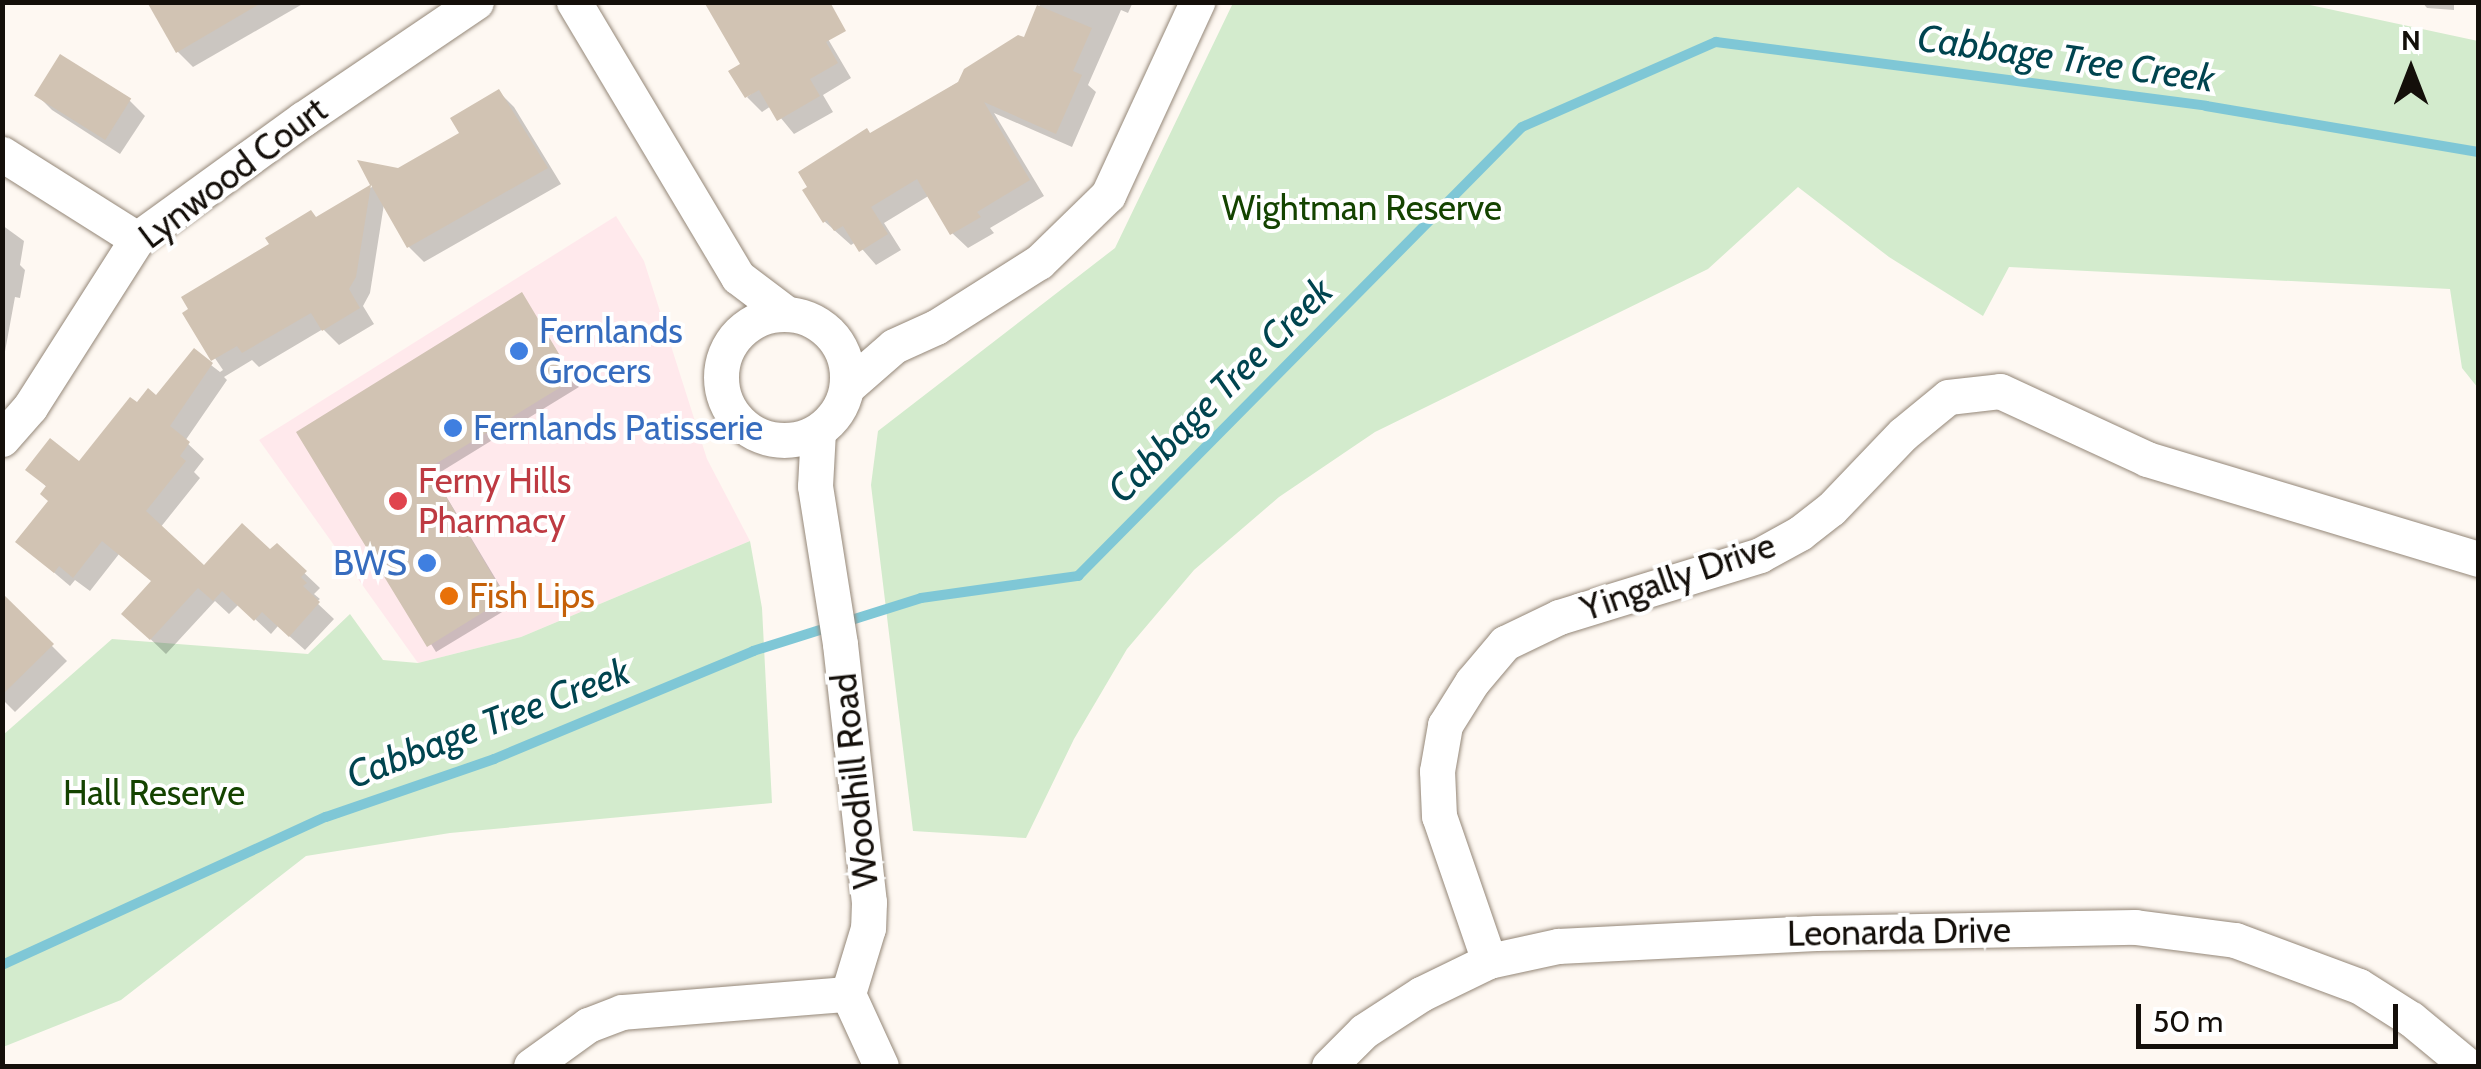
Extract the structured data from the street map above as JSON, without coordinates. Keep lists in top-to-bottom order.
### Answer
{
  "streets": {
    "street": [
      "Lynwood Court",
      "Yingally Drive",
      "Woodhill Road",
      "Leonarda Drive"
    ]
  },
  "crossings": [
    ["Yingally Drive", "Leonarda Drive"]
  ],
  "water": ["Cabbage Tree Creek"],
  "parks": ["Wightman Reserve", "Hall Reserve"],
  "places": [
    "Fernlands Grocers",
    "Fernlands Patisserie",
    "Ferny Hills Pharmacy",
    "BWS",
    "Fish Lips"
  ],
  "scale_bar": "50 m",
  "north": "top"
}
